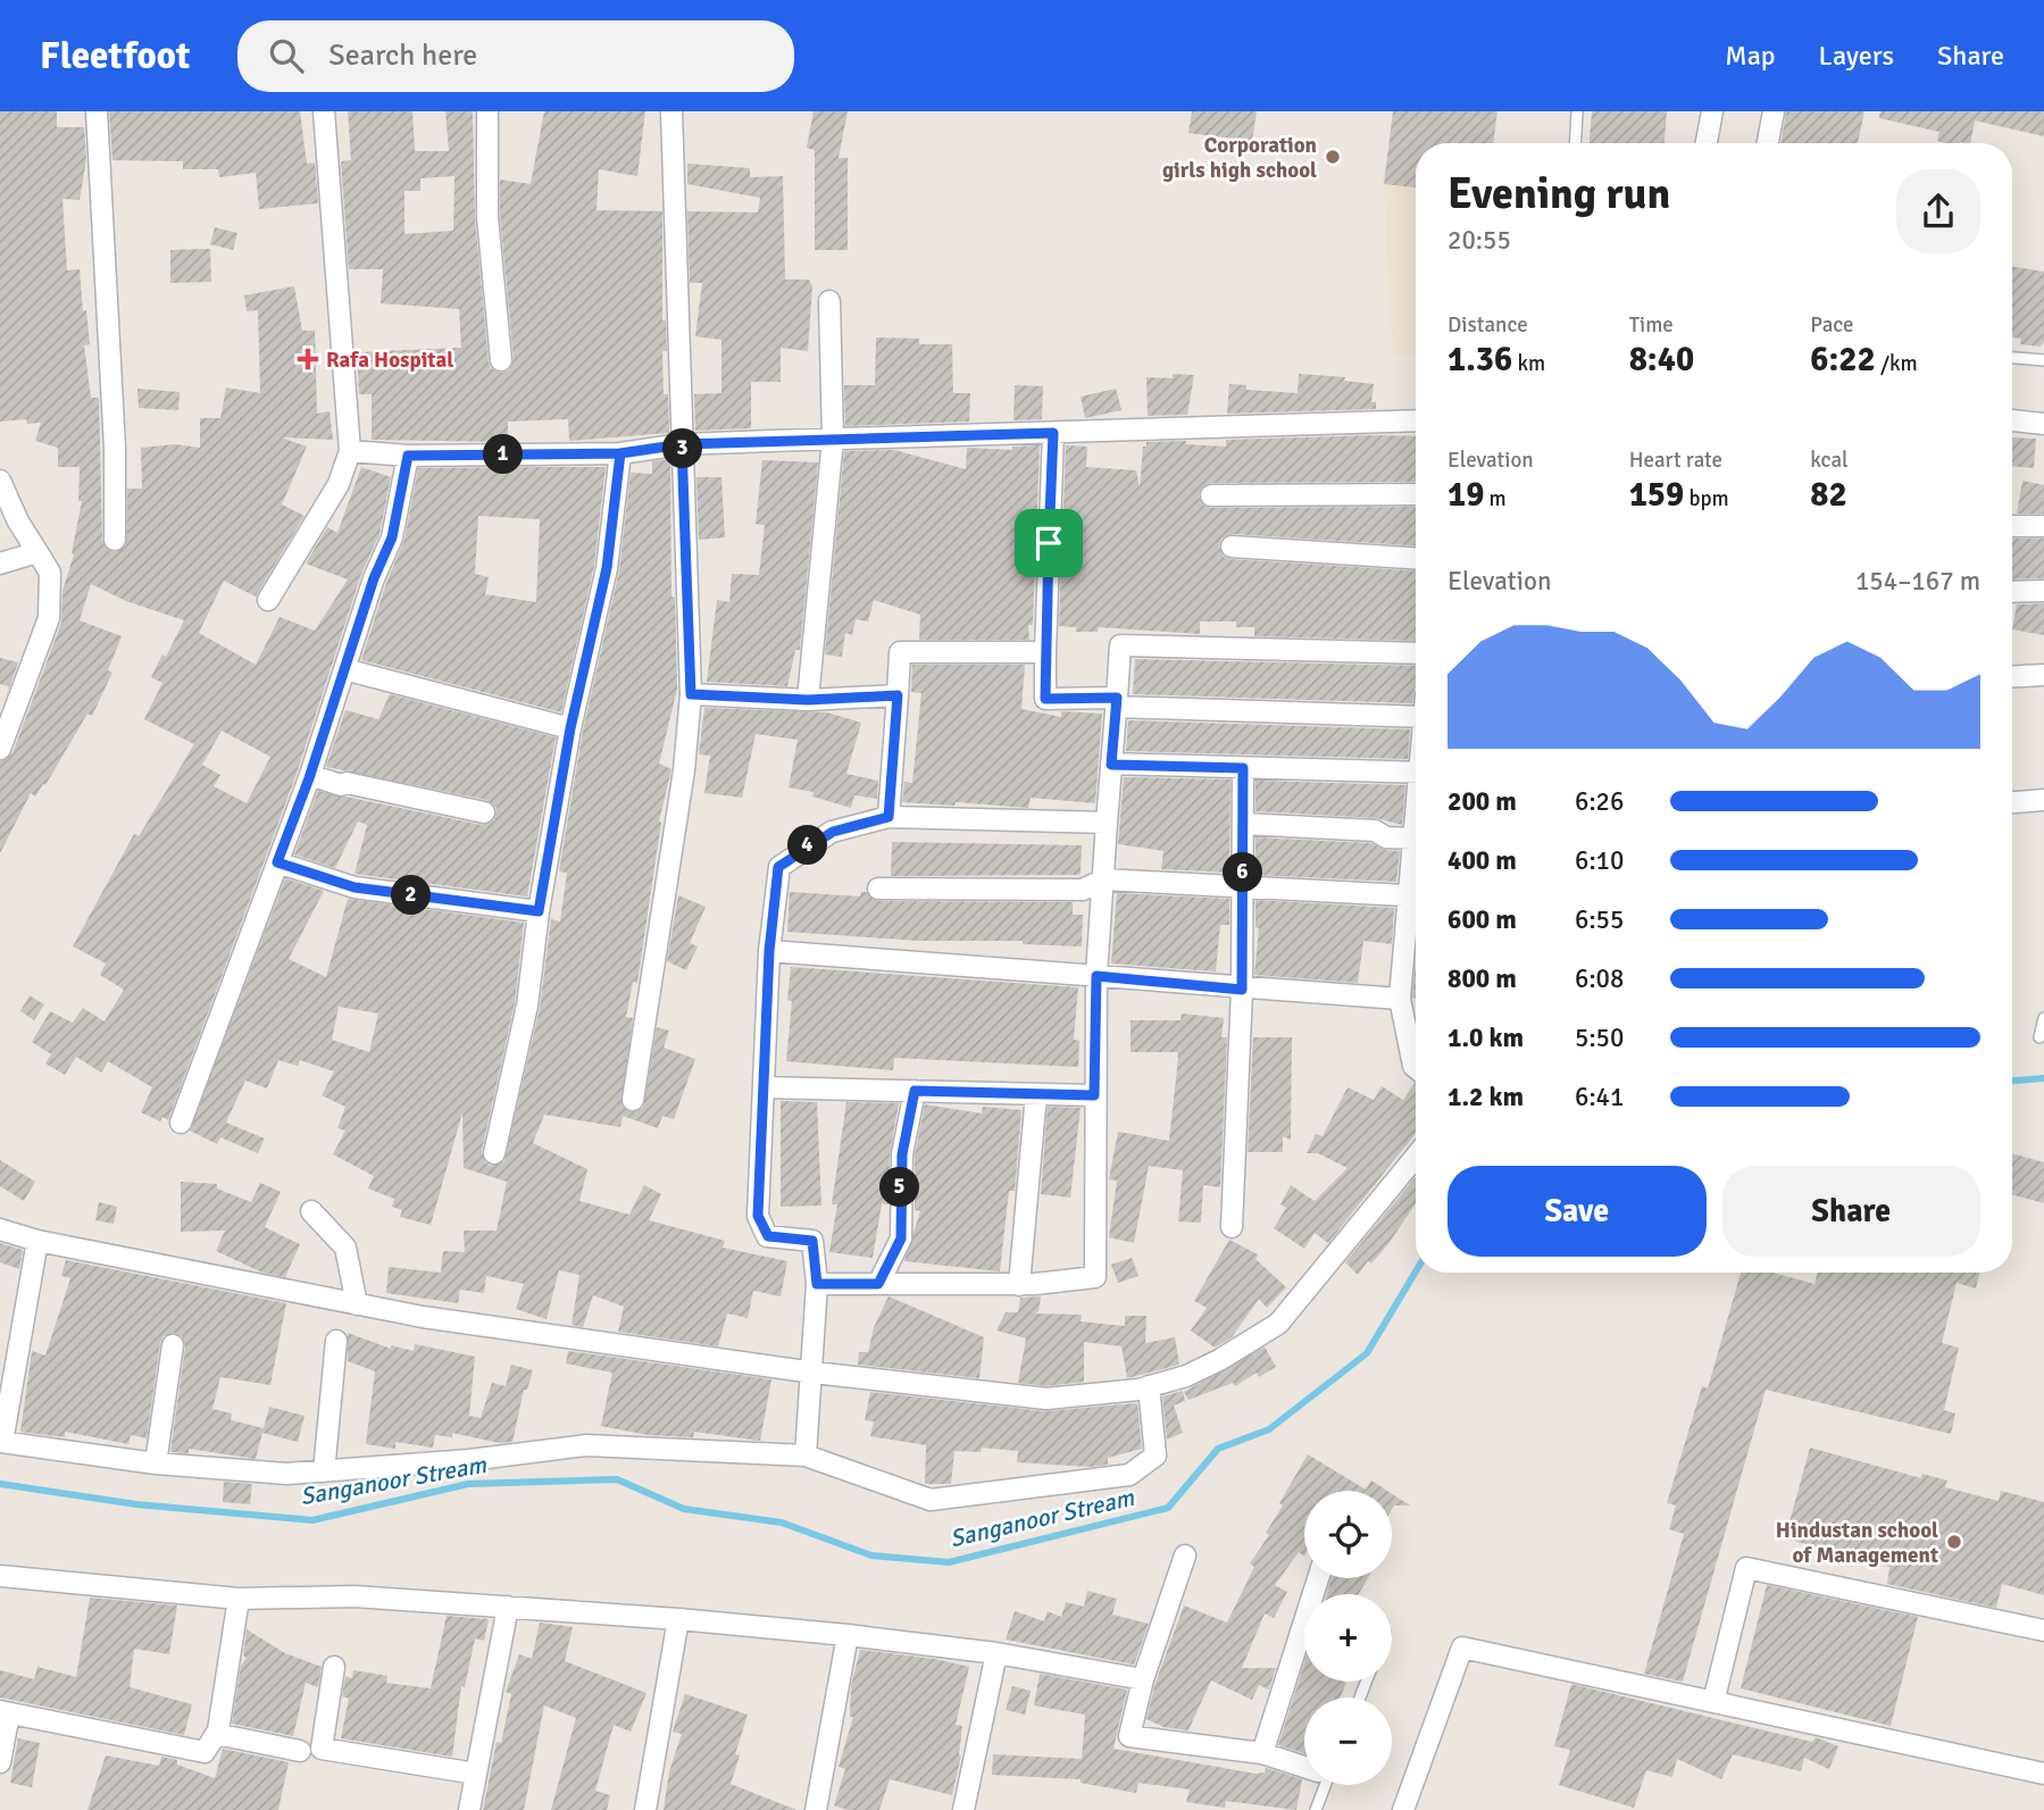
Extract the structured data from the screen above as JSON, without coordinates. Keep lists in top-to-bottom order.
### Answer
{
  "water": ["Sanganoor Stream"],
  "places": {
    "other": ["Corporation girls high school", "Hindustan school of Management"],
    "health": ["Rafa Hospital"]
  },
  "page": {
    "header": "Fleetfoot",
    "search": "Search here",
    "nav": ["Map", "Layers", "Share"],
    "heading": ["Evening run", "20:55"],
    "stats": [
      ["Distance", "1.36 km"],
      ["Time", "8:40"],
      ["Pace", "6:22 /km"],
      ["Elevation", "19 m"],
      ["Heart rate", "159 bpm"],
      ["kcal", "82"]
    ],
    "pins": [
      "3",
      "1",
      "4",
      "6",
      "2",
      "5"
    ],
    "chart": ["Elevation", "154–167 m"],
    "list": [
      {
        "name": "200 m",
        "note": "6:26"
      },
      {
        "name": "400 m",
        "note": "6:10"
      },
      {
        "name": "600 m",
        "note": "6:55"
      },
      {
        "name": "800 m",
        "note": "6:08"
      },
      {
        "name": "1.0 km",
        "note": "5:50"
      },
      {
        "name": "1.2 km",
        "note": "6:41"
      }
    ],
    "buttons": ["Save", "Share"],
    "map_buttons": ["+", "−"]
  }
}
